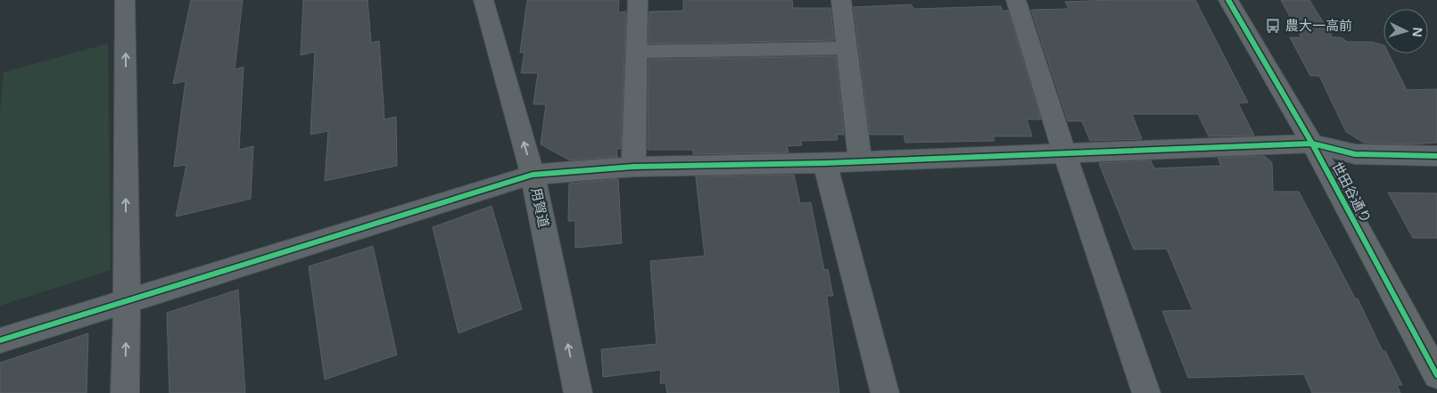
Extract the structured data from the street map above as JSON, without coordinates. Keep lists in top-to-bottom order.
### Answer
{
  "streets": {
    "main road": ["世田谷通り"],
    "street": ["用賀道"]
  },
  "places": {
    "bus stop": ["農大一高前"]
  },
  "north": "right"
}
